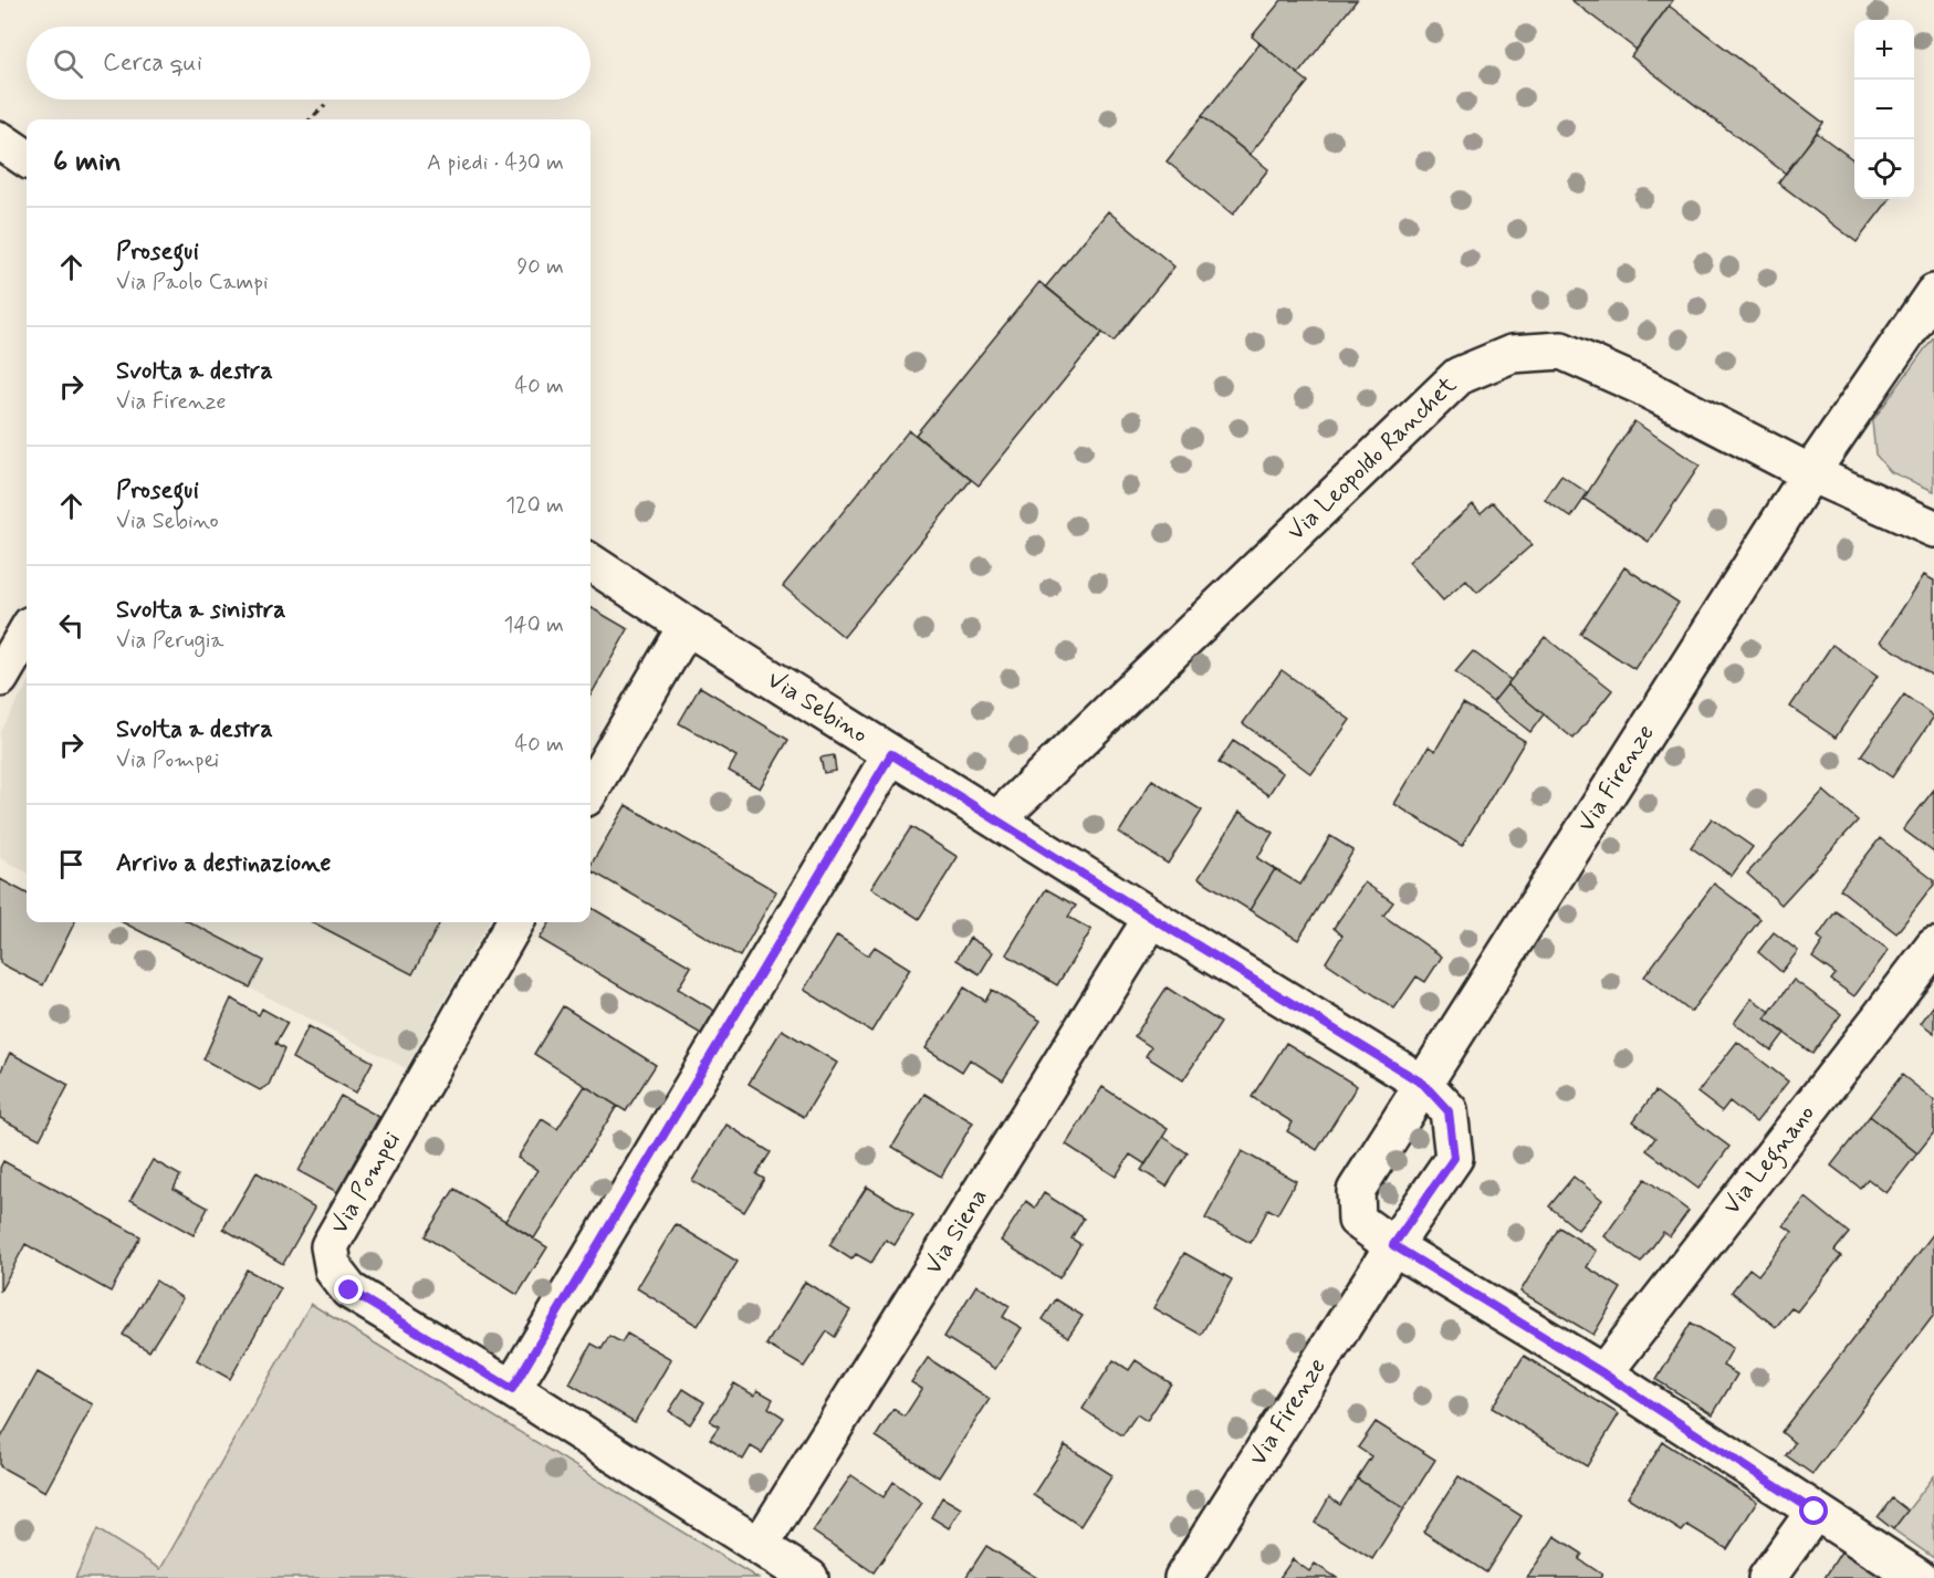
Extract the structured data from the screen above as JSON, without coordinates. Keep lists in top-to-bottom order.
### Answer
{
  "streets": {
    "street": [
      "Via Leopoldo Ranchet",
      "Via Sebino",
      "Via Firenze",
      "Via Legnano",
      "Via Pompei",
      "Via Siena"
    ]
  },
  "crossings": [
    ["Via Leopoldo Ranchet", "Via Sebino"],
    ["Via Leopoldo Ranchet", "Via Firenze"],
    ["Via Sebino", "Via Firenze"],
    ["Via Sebino", "Via Siena"],
    ["Via Pompei", "Via Siena"]
  ],
  "page": {
    "map_buttons": ["+", "−"],
    "search": "Cerca qui",
    "heading": ["6 min", "A piedi · 430 m"],
    "list": [
      ["Prosegui", "Via Paolo Campi", "90 m"],
      ["Svolta a destra", "Via Firenze", "40 m"],
      ["Prosegui", "Via Sebino", "120 m"],
      ["Svolta a sinistra", "Via Perugia", "140 m"],
      ["Svolta a destra", "Via Pompei", "40 m"],
      "Arrivo a destinazione"
    ]
  }
}
